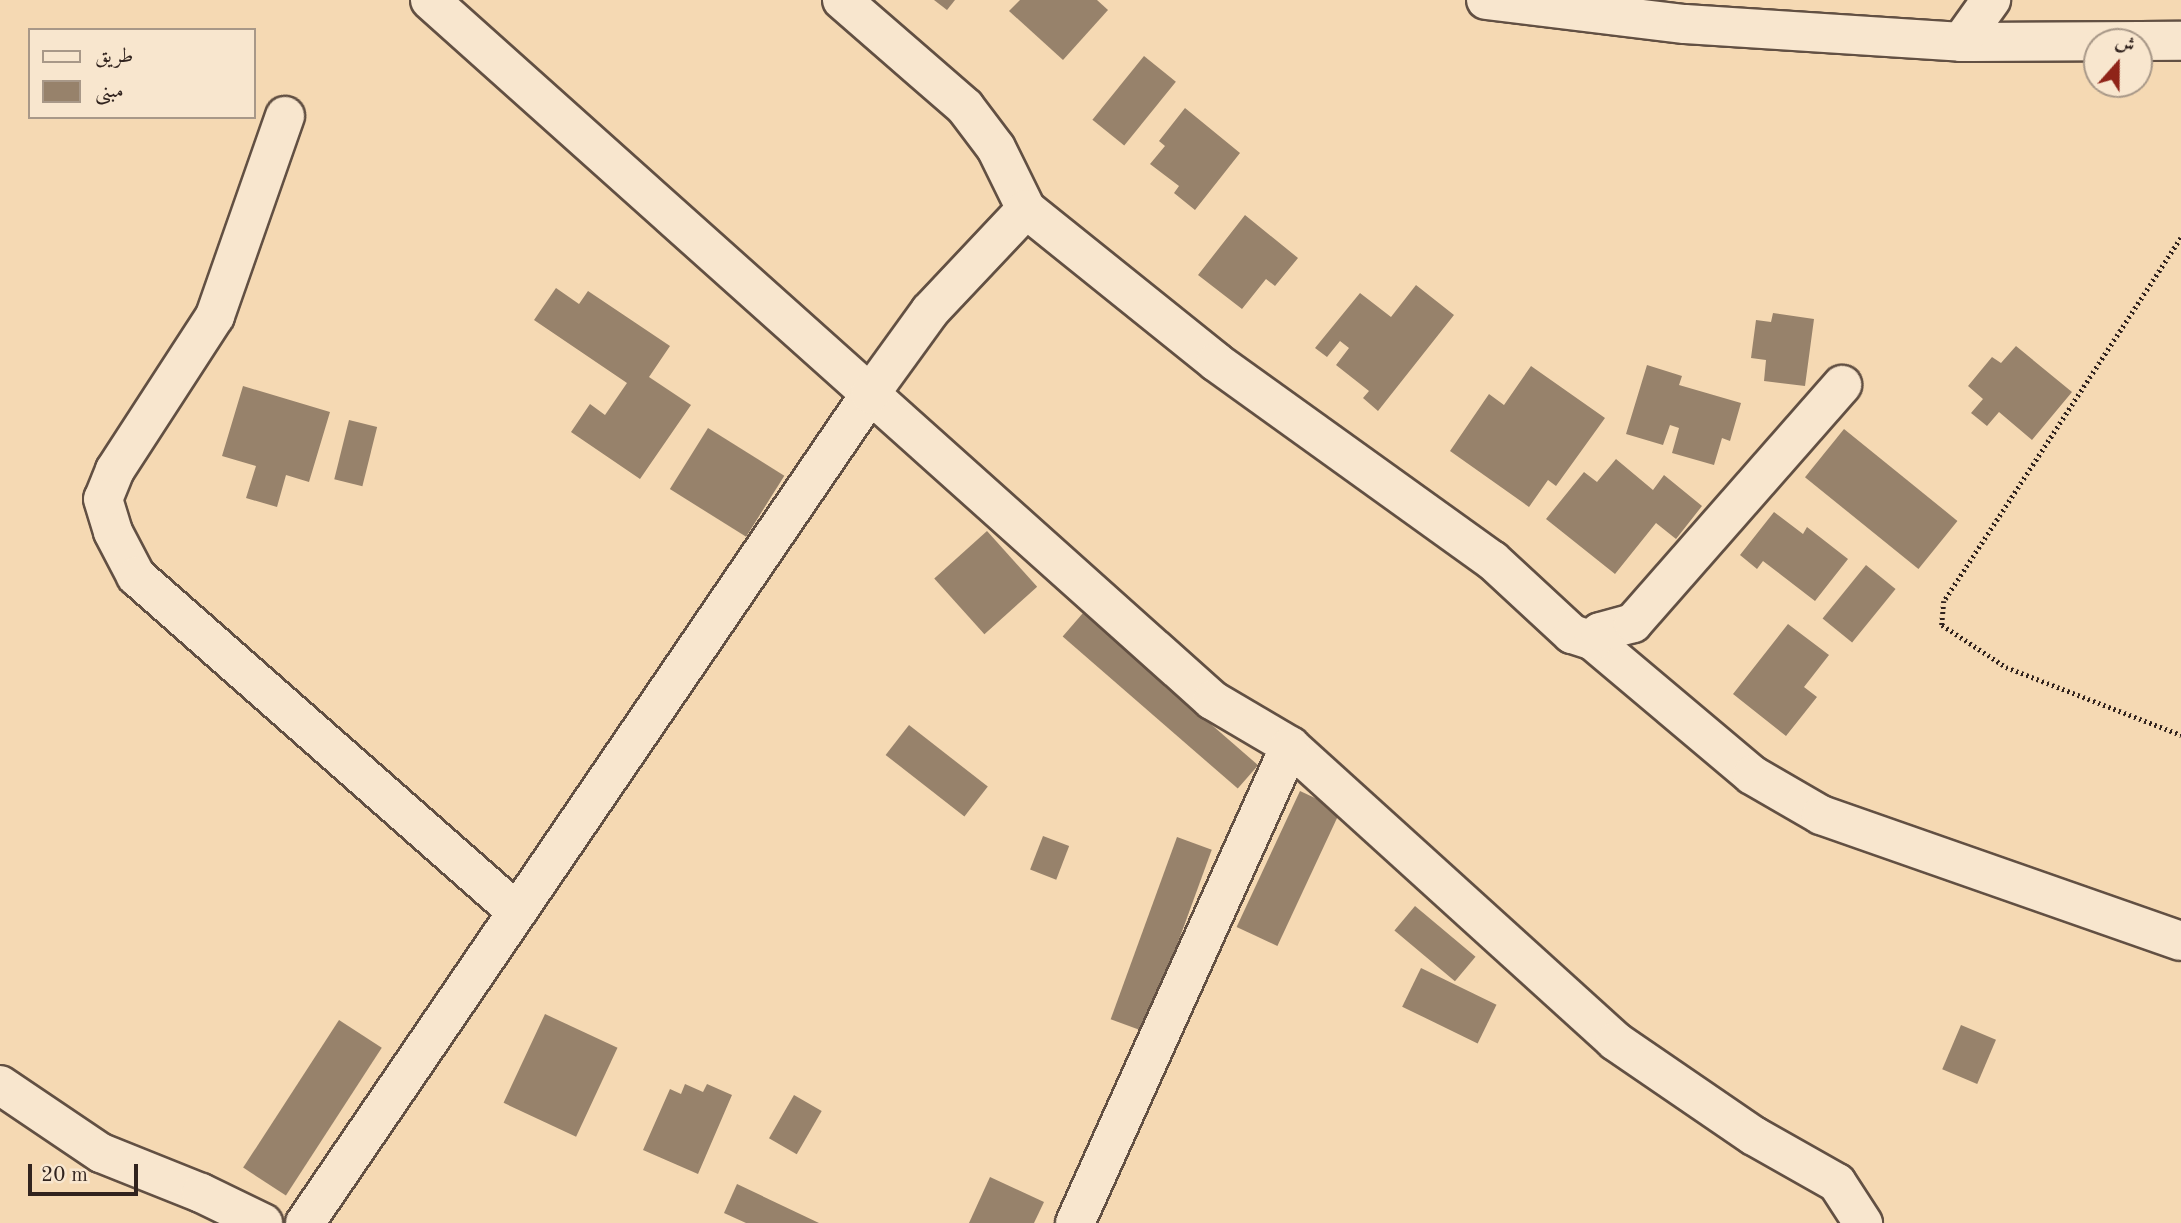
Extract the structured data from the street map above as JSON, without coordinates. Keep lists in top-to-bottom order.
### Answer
{
  "legend": ["طريق", "مبنى"],
  "scale_bar": "20 m",
  "north": "top"
}
